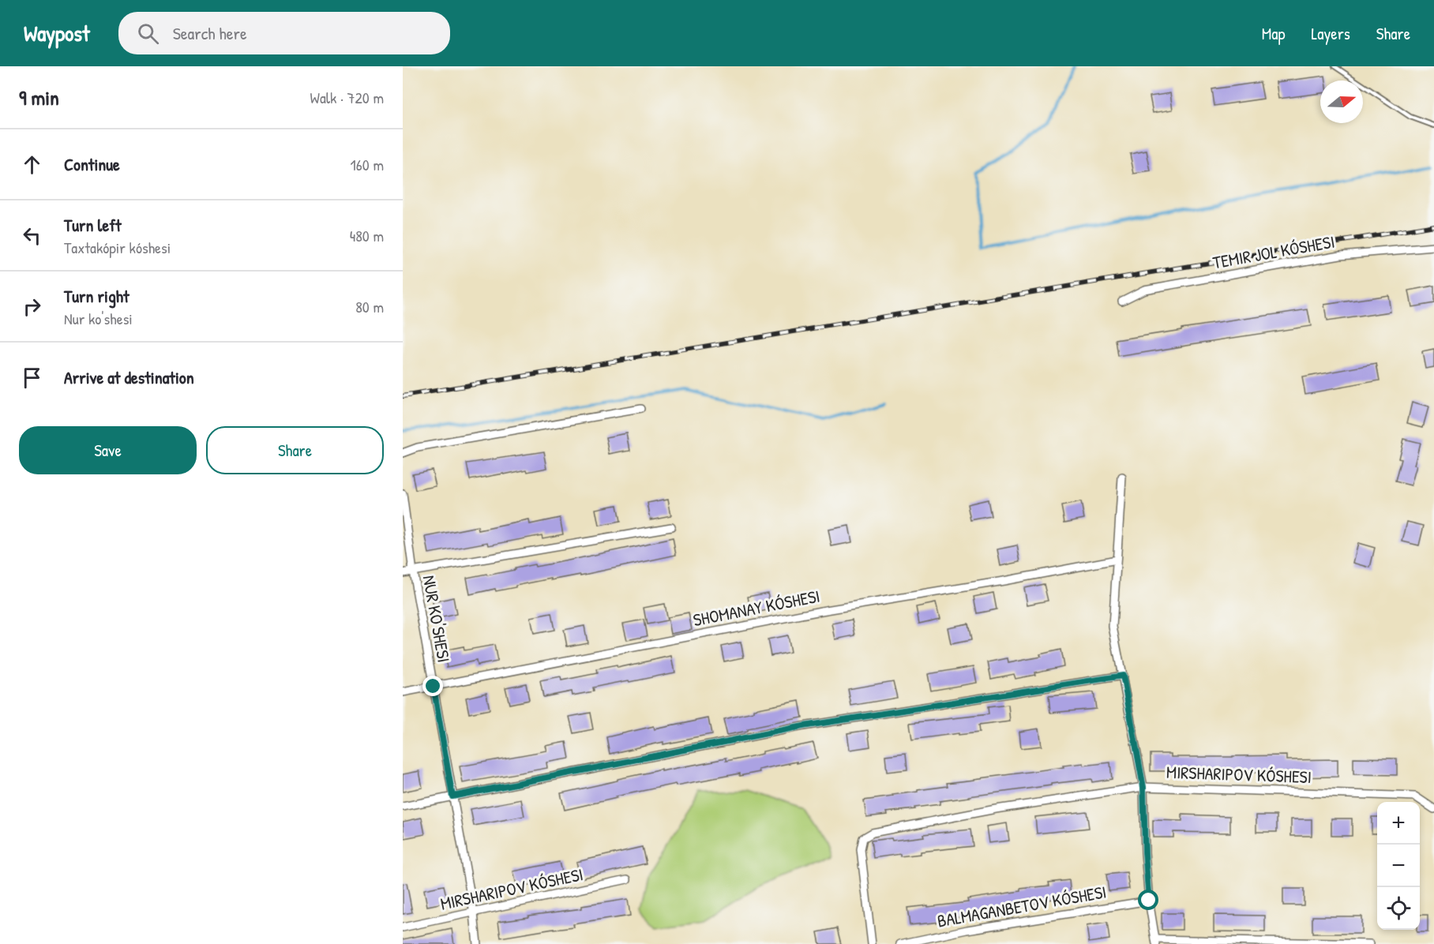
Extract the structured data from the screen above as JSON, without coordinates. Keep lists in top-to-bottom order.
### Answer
{
  "streets": {
    "street": [
      "TEMIR JOL KÓSHESI",
      "SHOMANAY KÓSHESI",
      "NUR KO'SHESI",
      "MIRSHARIPOV KÓSHESI",
      "BALMAGANBETOV KÓSHESI"
    ]
  },
  "crossings": [
    ["SHOMANAY KÓSHESI", "NUR KO'SHESI"],
    ["NUR KO'SHESI", "MIRSHARIPOV KÓSHESI"]
  ],
  "north": "right",
  "page": {
    "header": "Waypost",
    "search": "Search here",
    "nav": ["Map", "Layers", "Share"],
    "heading": ["9 min", "Walk · 720 m"],
    "list": [
      ["Continue", "160 m"],
      ["Turn left", "Taxtakópir kóshesi", "480 m"],
      ["Turn right", "Nur ko'shesi", "80 m"],
      "Arrive at destination"
    ],
    "buttons": ["Save", "Share"],
    "map_buttons": ["+", "−"]
  }
}
